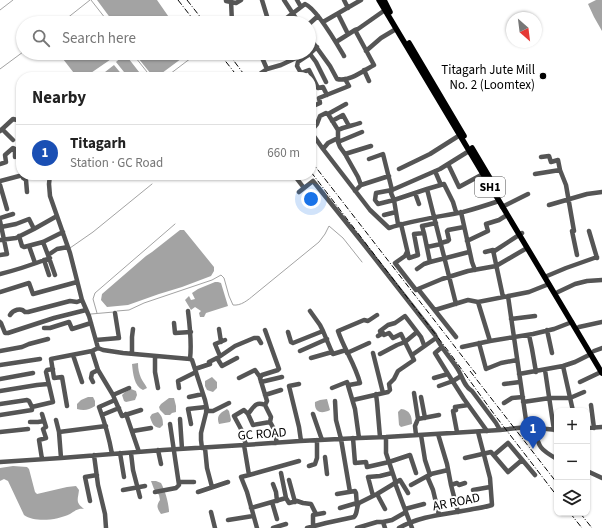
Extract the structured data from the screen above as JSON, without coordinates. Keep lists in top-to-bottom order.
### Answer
{
  "streets": {
    "main road": ["SH1"],
    "street": ["GC ROAD", "AR ROAD"]
  },
  "crossings": [
    ["GC ROAD", "AR ROAD"]
  ],
  "places": ["Titagarh Jute Mill No. 2 (Loomtex)"],
  "north": "bottom right",
  "page": {
    "search": "Search here",
    "heading": "Nearby",
    "list": [
      {
        "mark": "1",
        "name": "Titagarh",
        "note": "Station · GC Road",
        "value": "660 m"
      }
    ],
    "map_buttons": ["+", "−"],
    "pins": "1"
  }
}
